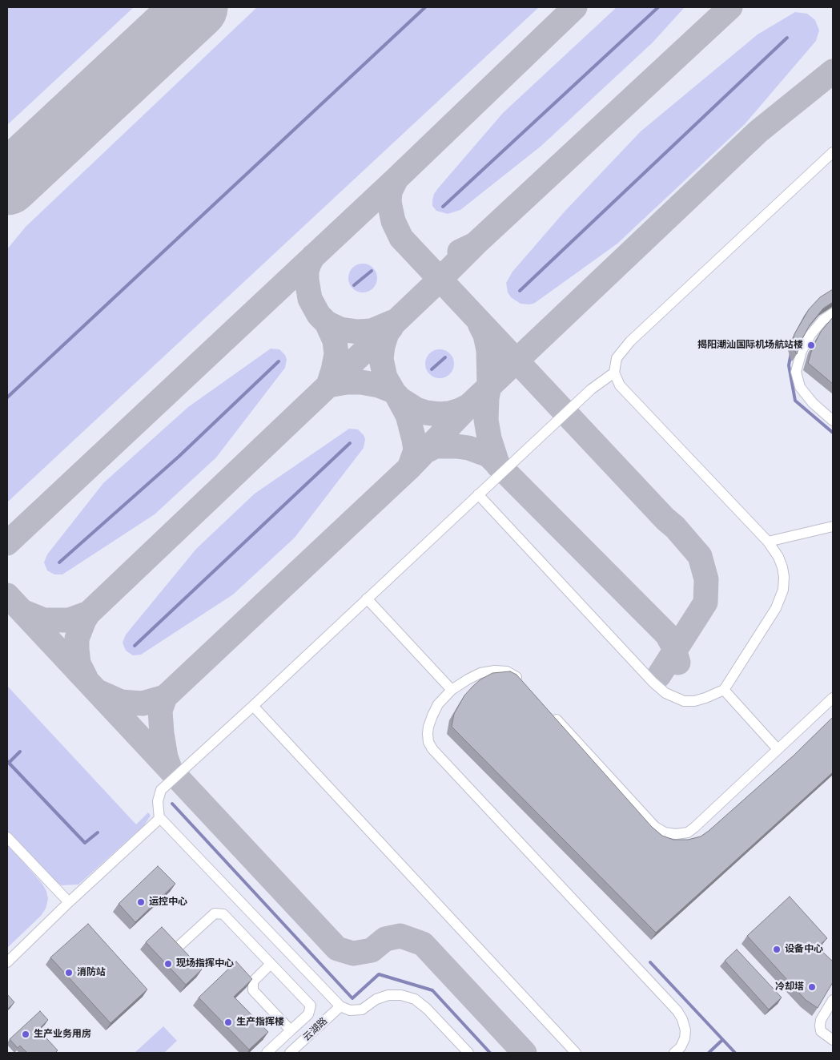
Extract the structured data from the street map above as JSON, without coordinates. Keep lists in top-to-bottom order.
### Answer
{
  "streets": {
    "lane": ["云湖路"]
  },
  "places": [
    "揭阳潮汕国际机场航站楼",
    "运控中心",
    "设备中心",
    "现场指挥中心",
    "消防站",
    "冷却塔",
    "生产指挥楼",
    "生产业务用房"
  ]
}
